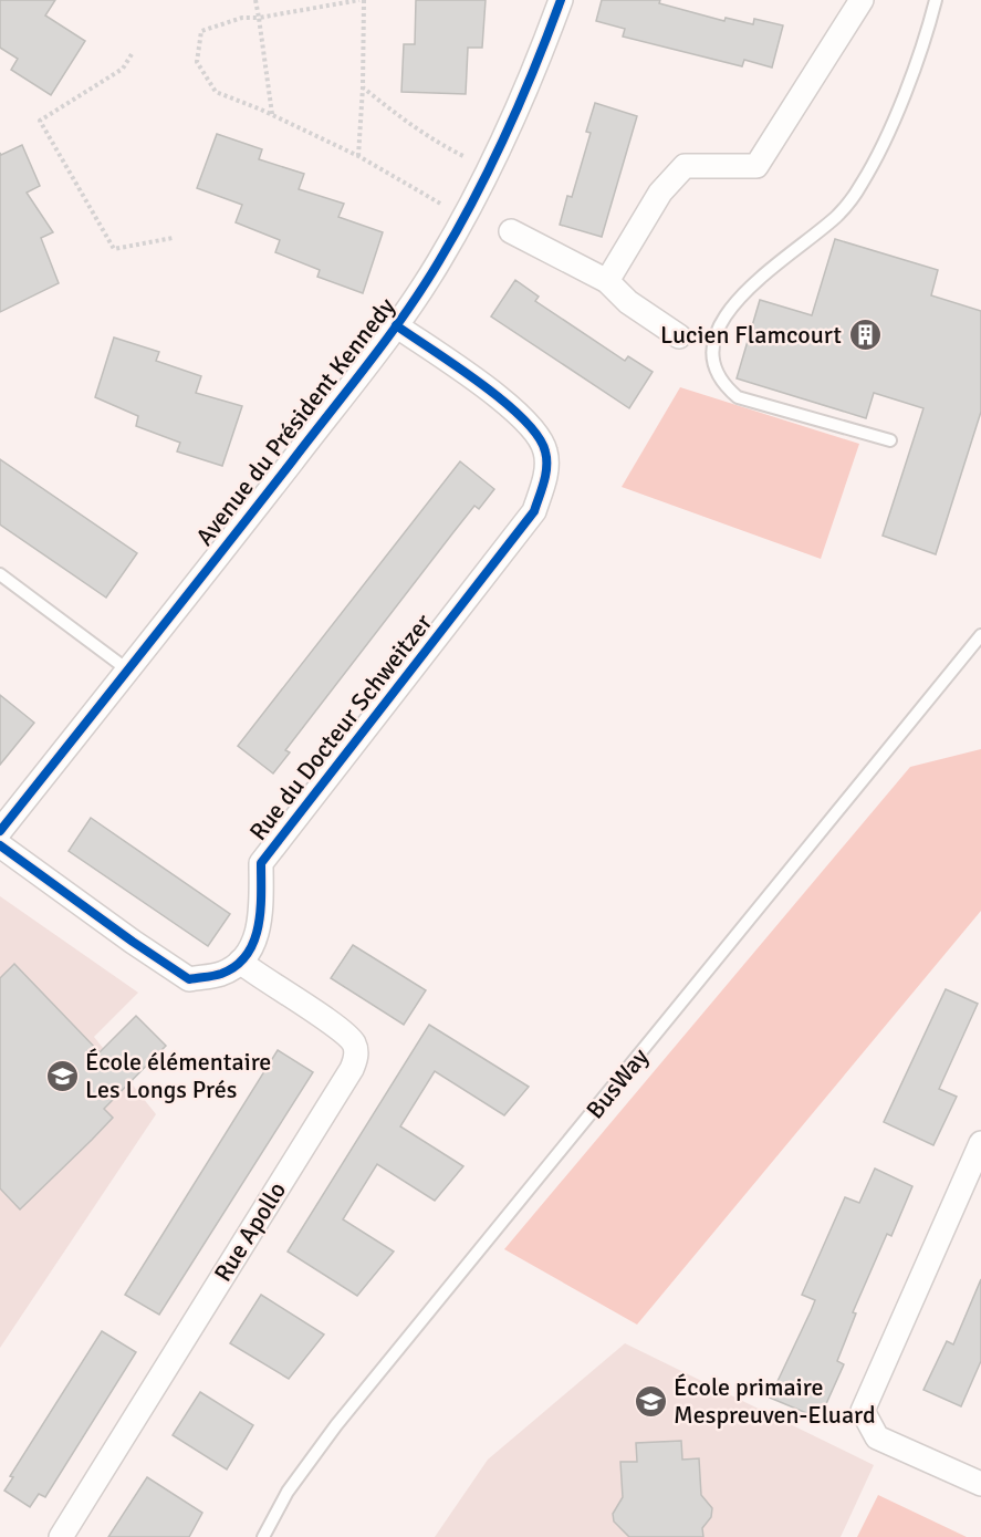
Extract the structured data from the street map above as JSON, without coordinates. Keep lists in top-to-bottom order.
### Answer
{
  "streets": {
    "street": ["Avenue du Président Kennedy", "Rue du Docteur Schweitzer", "Rue Apollo"],
    "lane": ["BusWay"]
  },
  "crossings": [
    ["Avenue du Président Kennedy", "Rue du Docteur Schweitzer"],
    ["Rue du Docteur Schweitzer", "Rue Apollo"]
  ],
  "places": {
    "building": ["Lucien Flamcourt"],
    "school or university": ["École élémentaire Les Longs Prés", "École primaire Mespreuven-Eluard"]
  }
}
